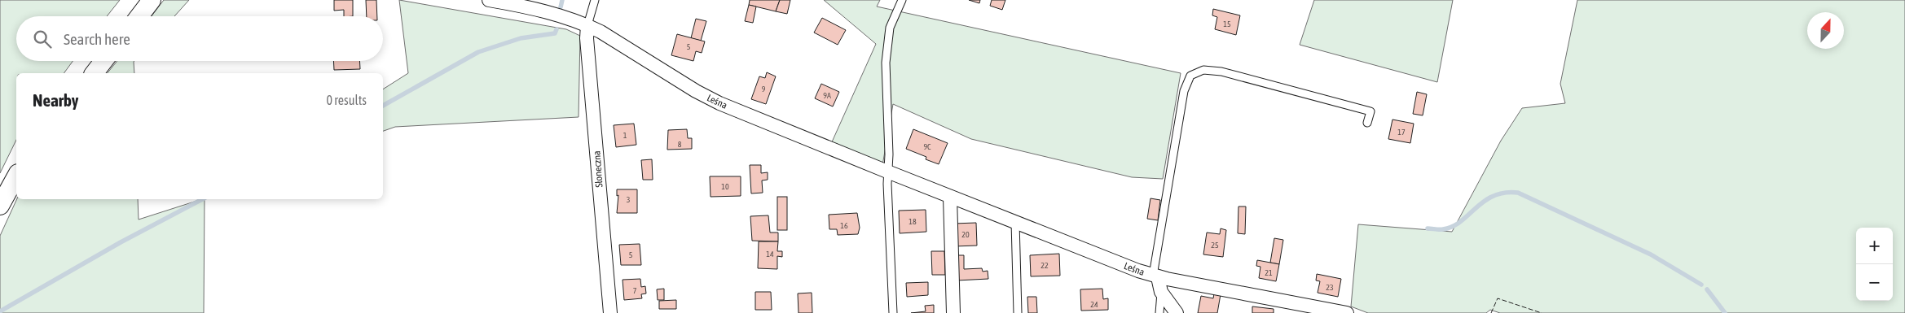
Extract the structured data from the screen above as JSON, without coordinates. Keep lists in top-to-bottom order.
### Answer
{
  "streets": {
    "street": ["Leśna", "Słoneczna"]
  },
  "crossings": [
    ["Leśna", "Słoneczna"]
  ],
  "house_numbers": [
    "15",
    "5",
    "9",
    "9A",
    "17",
    "1",
    "8",
    "9C",
    "10",
    "3",
    "18",
    "16",
    "20",
    "25",
    "14",
    "5",
    "22",
    "21",
    "23",
    "7",
    "24"
  ],
  "north": "top",
  "page": {
    "search": "Search here",
    "heading": ["Nearby", "0 results"],
    "map_buttons": ["+", "−"]
  }
}
